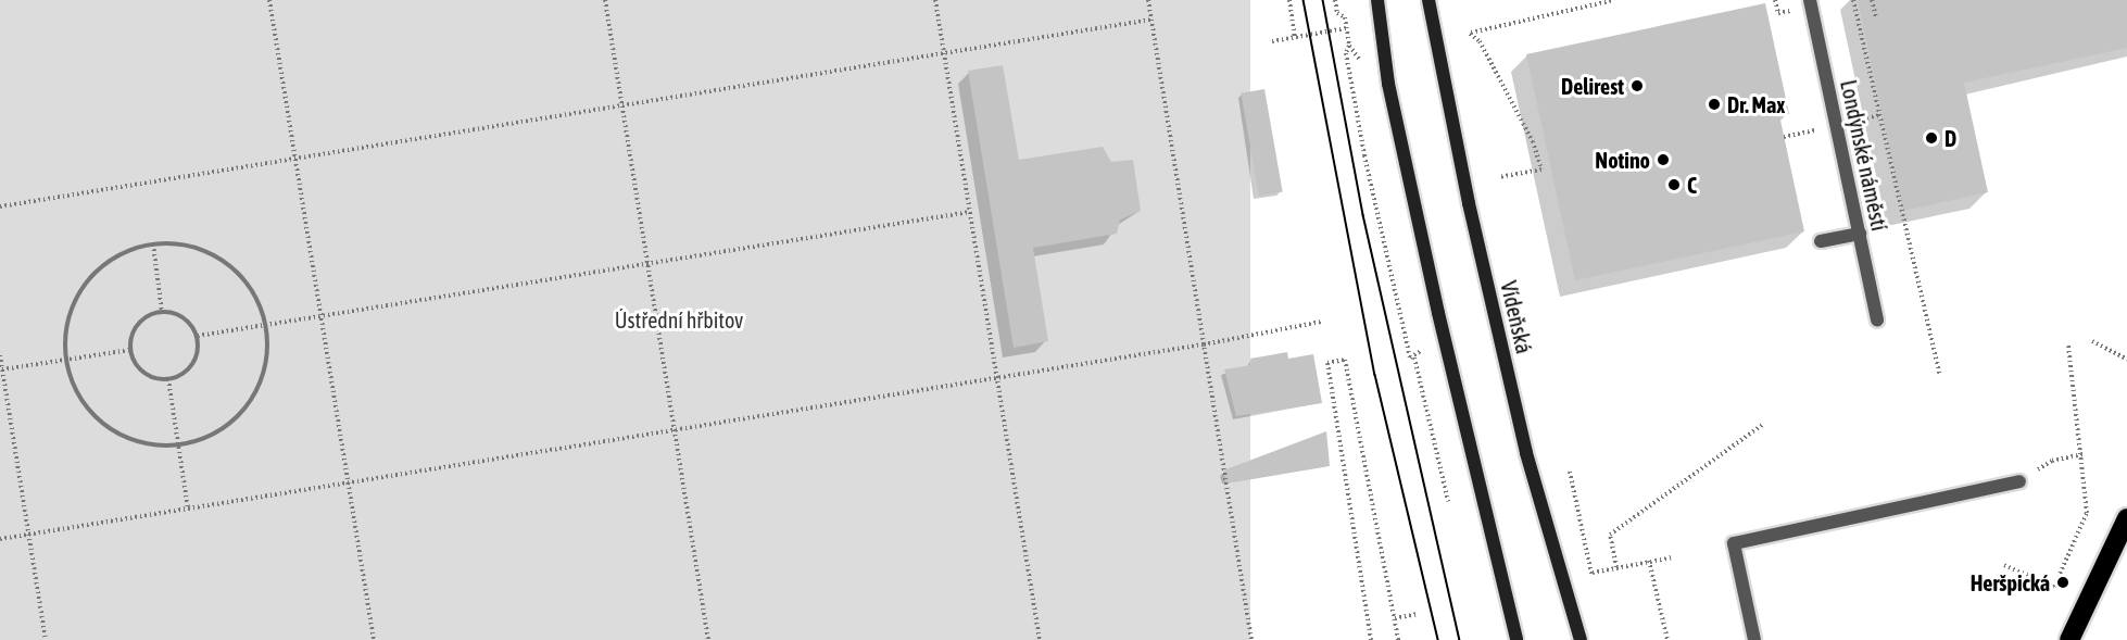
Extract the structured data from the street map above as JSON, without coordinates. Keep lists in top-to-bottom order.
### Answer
{
  "streets": {
    "main road": ["Vídeňská"],
    "lane": ["Londýnské náměstí"]
  },
  "parks": ["Ústřední hřbitov"],
  "places": [
    "Delirest",
    "Dr. Max",
    "D",
    "Notino",
    "C",
    "Heršpická"
  ]
}
